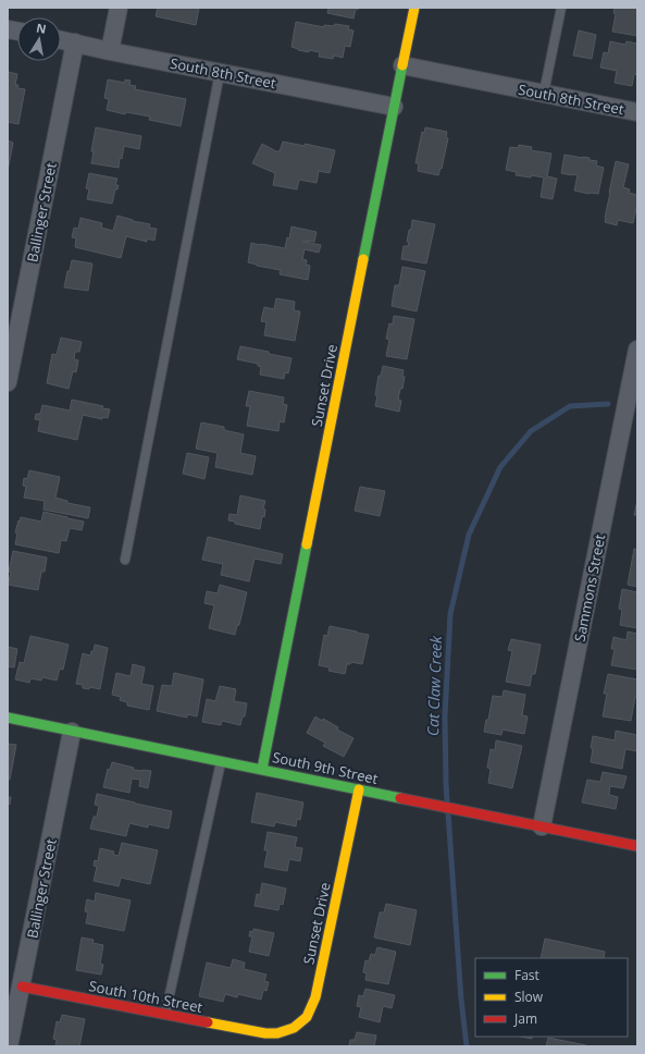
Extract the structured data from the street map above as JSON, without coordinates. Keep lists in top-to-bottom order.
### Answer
{
  "streets": {
    "street": [
      "South 8th Street",
      "Ballinger Street",
      "Sunset Drive",
      "Sammons Street",
      "South 9th Street",
      "South 10th Street"
    ]
  },
  "crossings": [
    ["South 8th Street", "Ballinger Street"],
    ["South 8th Street", "Sunset Drive"],
    ["Ballinger Street", "South 9th Street"],
    ["Ballinger Street", "South 10th Street"],
    ["Sunset Drive", "South 9th Street"],
    ["Sunset Drive", "South 10th Street"],
    ["Sammons Street", "South 9th Street"]
  ],
  "water": ["Cat Claw Creek"],
  "legend": ["Fast", "Slow", "Jam"],
  "north": "top"
}
